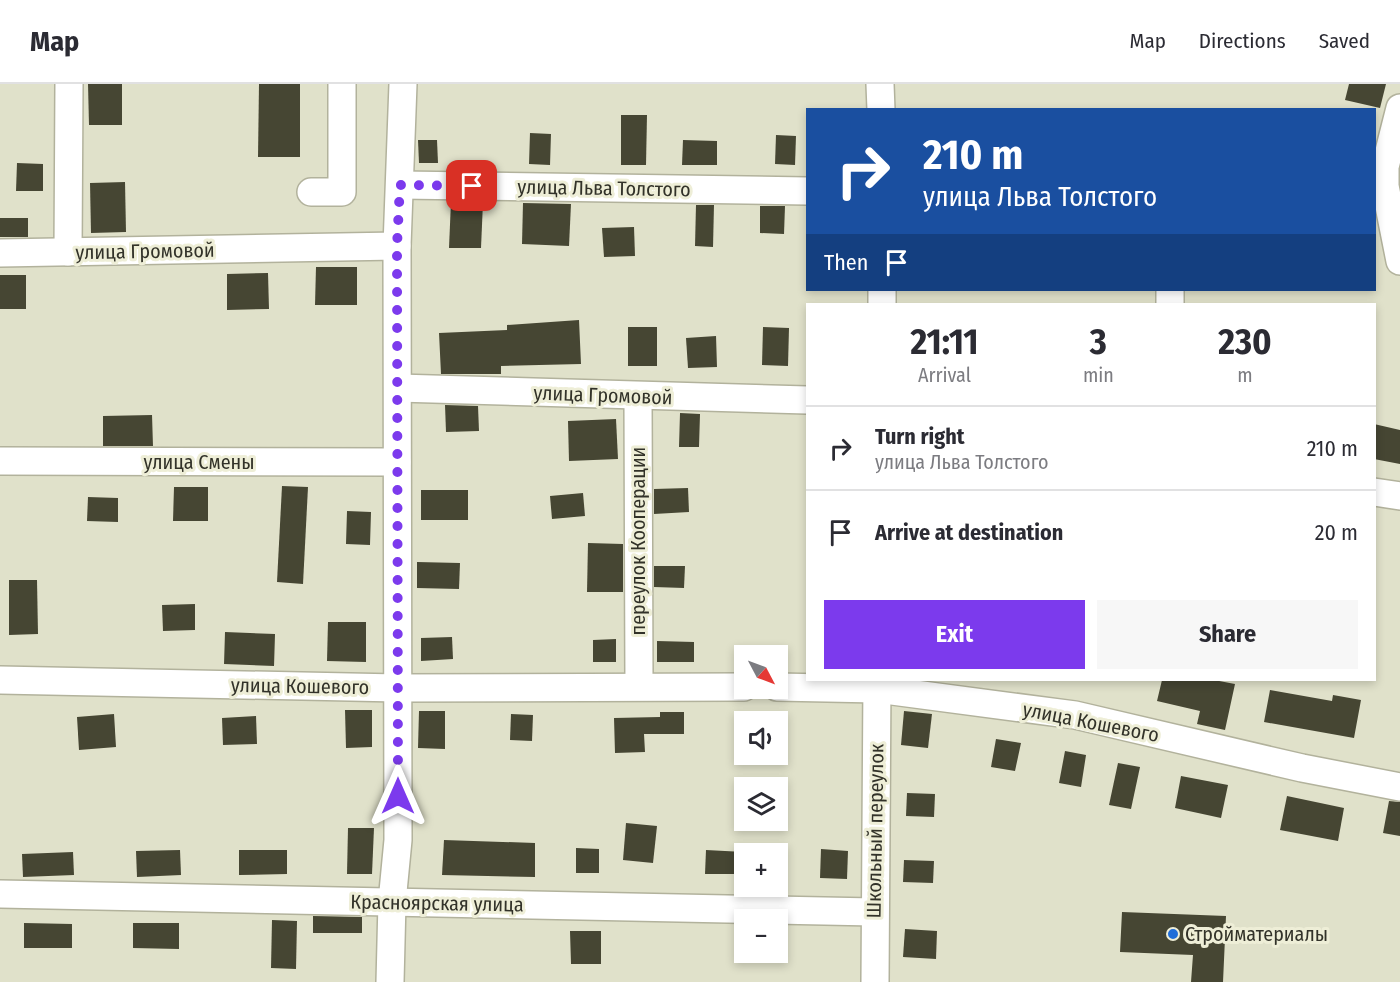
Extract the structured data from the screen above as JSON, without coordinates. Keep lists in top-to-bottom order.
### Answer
{
  "streets": {
    "street": [
      "улица Льва Толстого",
      "улица Громовой",
      "улица Смены",
      "переулок Кооперации",
      "улица Кошевого",
      "Школьный переулок",
      "Красноярская улица"
    ]
  },
  "crossings": [
    ["улица Громовой", "переулок Кооперации"],
    ["переулок Кооперации", "улица Кошевого"],
    ["улица Кошевого", "Школьный переулок"],
    ["Школьный переулок", "Красноярская улица"]
  ],
  "places": ["Стройматериалы"],
  "north": "bottom right",
  "page": {
    "header": "Map",
    "nav": ["Map", "Directions", "Saved"],
    "turn": ["210 m", "улица Льва Толстого"],
    "then": "Then",
    "eta": [
      "21:11",
      "Arrival",
      "3",
      "min",
      "230",
      "m"
    ],
    "list": [
      {
        "name": "Turn right",
        "note": "улица Льва Толстого",
        "value": "210 m"
      },
      {
        "name": "Arrive at destination",
        "value": "20 m"
      }
    ],
    "buttons": ["Exit", "Share"],
    "map_buttons": ["+", "−"]
  }
}
